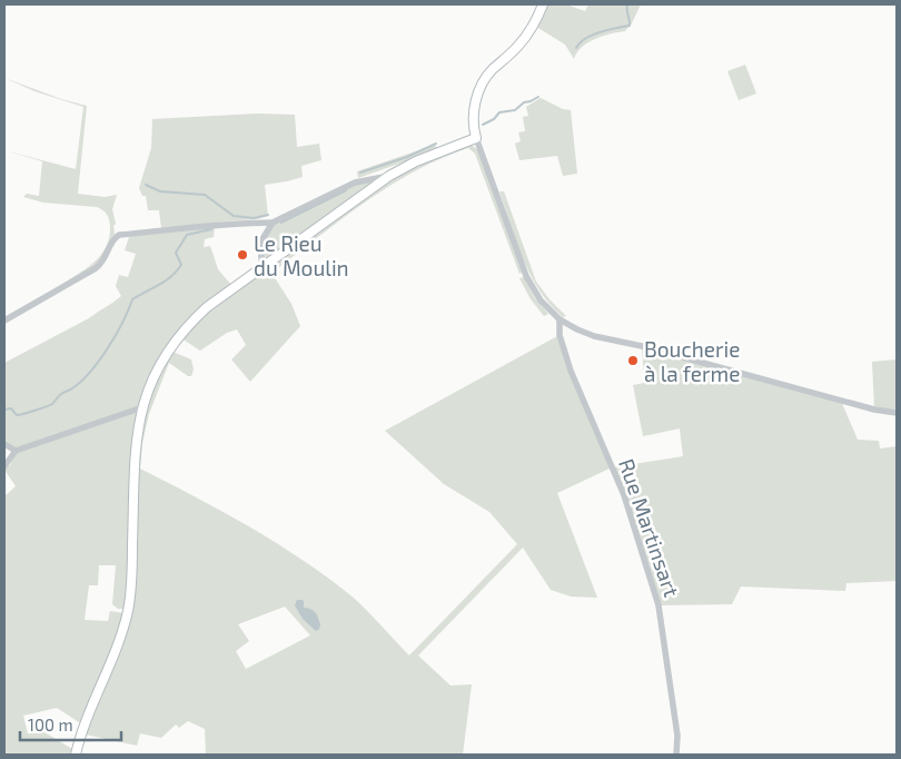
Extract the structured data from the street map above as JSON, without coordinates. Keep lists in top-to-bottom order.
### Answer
{
  "streets": {
    "street": ["Rue Martinsart"]
  },
  "places": ["Le Rieu du Moulin", "Boucherie à la ferme"],
  "scale_bar": "100 m"
}
